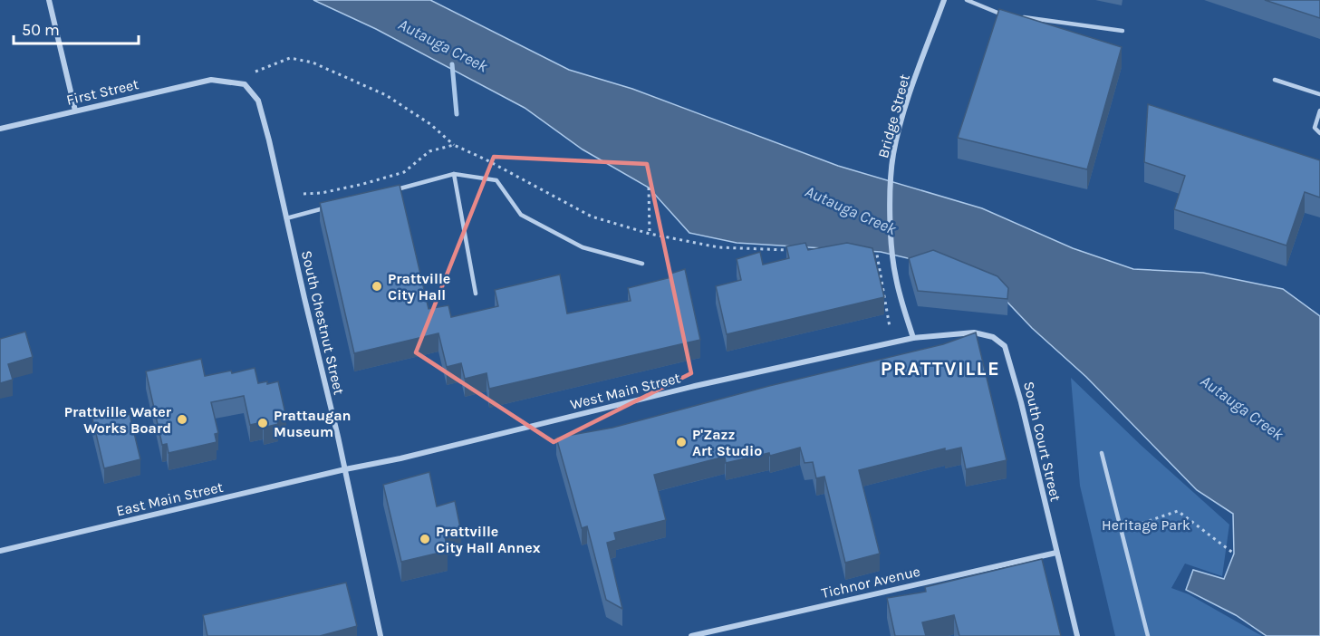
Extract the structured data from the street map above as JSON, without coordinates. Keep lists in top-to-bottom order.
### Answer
{
  "streets": {
    "street": [
      "First Street",
      "Bridge Street",
      "South Chestnut Street",
      "West Main Street",
      "South Court Street",
      "East Main Street",
      "Tichnor Avenue"
    ]
  },
  "crossings": [
    ["First Street", "South Chestnut Street"],
    ["Bridge Street", "West Main Street"],
    ["Bridge Street", "South Court Street"],
    ["South Chestnut Street", "West Main Street"],
    ["South Chestnut Street", "East Main Street"],
    ["West Main Street", "South Court Street"],
    ["West Main Street", "East Main Street"],
    ["South Court Street", "Tichnor Avenue"]
  ],
  "districts": ["PRATTVILLE"],
  "water": ["Autauga Creek"],
  "parks": ["Heritage Park"],
  "places": [
    "Prattville City Hall",
    "Prattville Water Works Board",
    "Prattaugan Museum",
    "P'Zazz Art Studio",
    "Prattville City Hall Annex"
  ],
  "scale_bar": "50 m"
}
